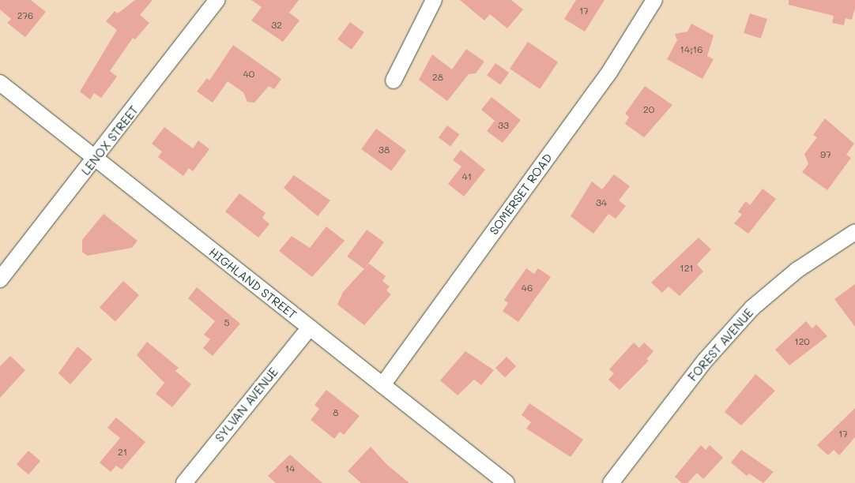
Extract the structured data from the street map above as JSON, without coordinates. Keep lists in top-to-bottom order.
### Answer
{
  "streets": {
    "street": [
      "LENOX STREET",
      "SOMERSET ROAD",
      "HIGHLAND STREET",
      "FOREST AVENUE",
      "SYLVAN AVENUE"
    ]
  },
  "crossings": [
    ["LENOX STREET", "HIGHLAND STREET"],
    ["SOMERSET ROAD", "HIGHLAND STREET"],
    ["HIGHLAND STREET", "SYLVAN AVENUE"]
  ],
  "house_numbers": [
    "17",
    "276",
    "32",
    "14;16",
    "40",
    "28",
    "20",
    "33",
    "38",
    "97",
    "41",
    "34",
    "121",
    "46",
    "5",
    "120",
    "8",
    "17",
    "21",
    "14"
  ]
}
